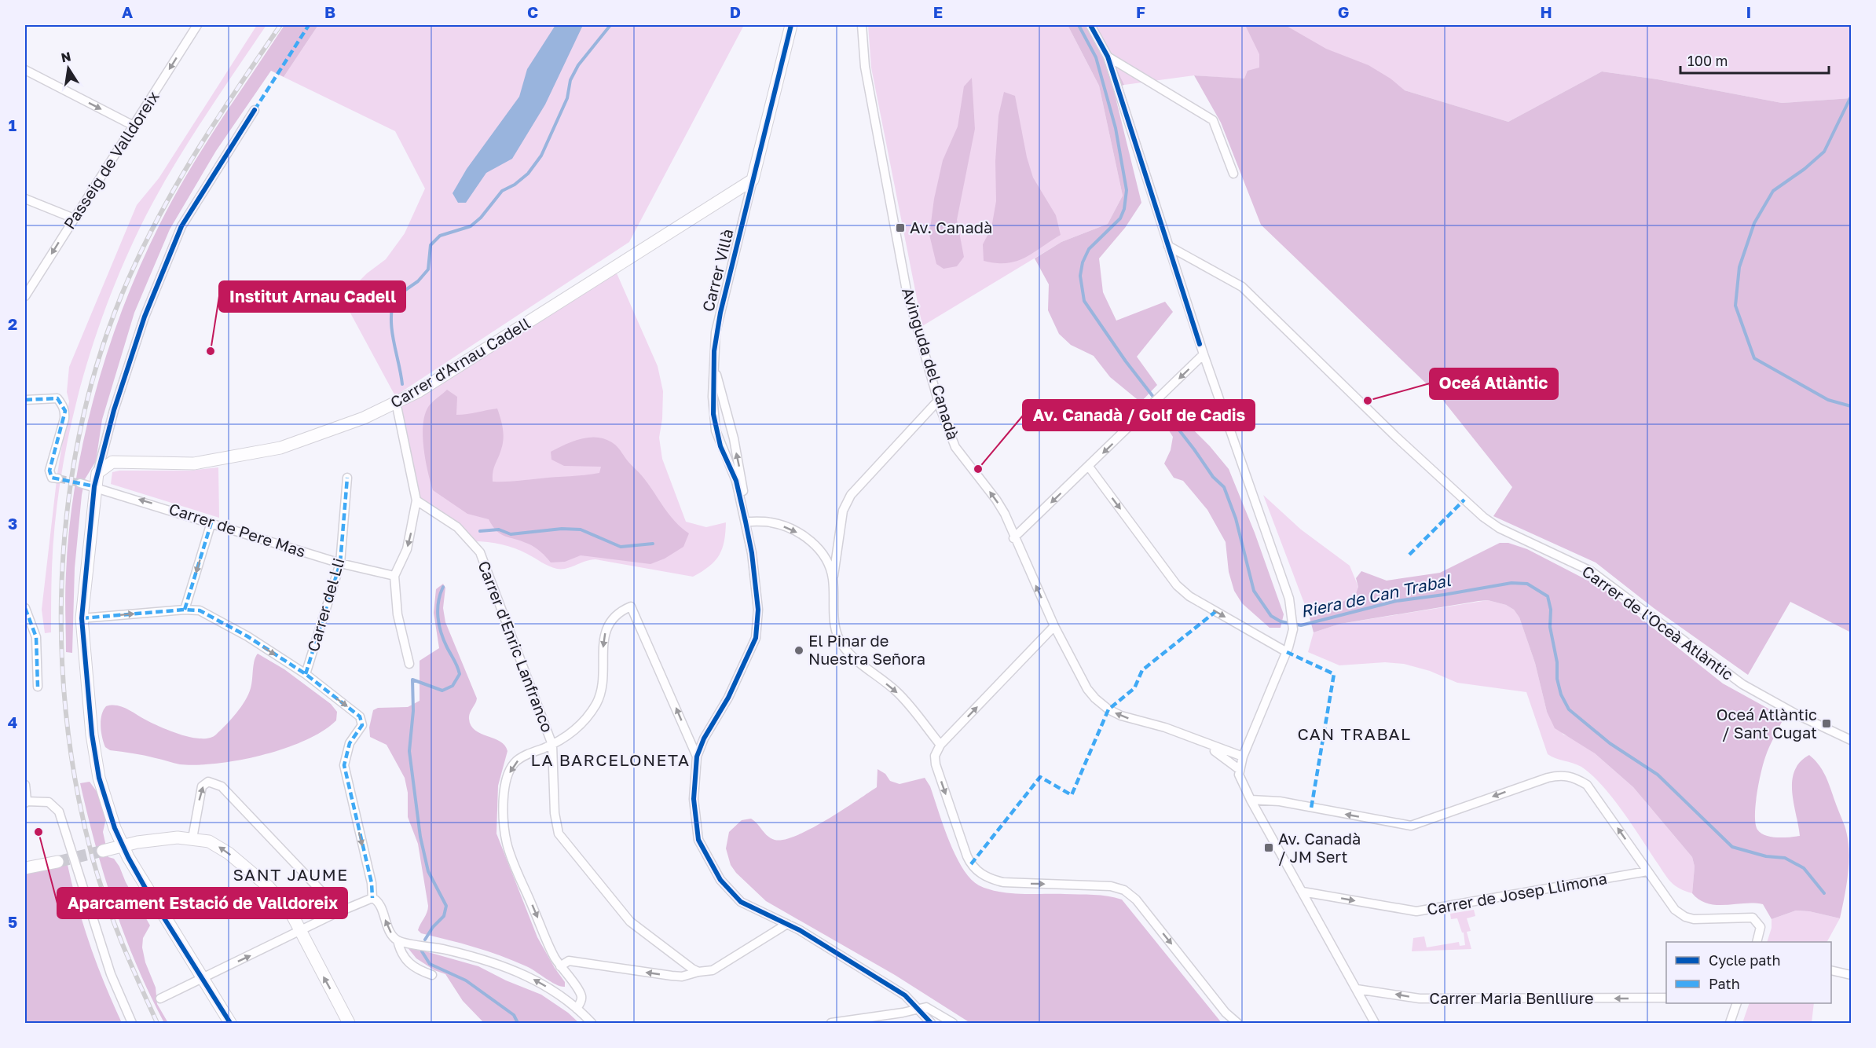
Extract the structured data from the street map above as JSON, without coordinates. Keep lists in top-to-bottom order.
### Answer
{
  "streets": {
    "street": [
      "Passeig de Valldoreix",
      "Carrer Villà",
      "Carrer d'Arnau Cadell",
      "Avinguda del Canadà",
      "Carrer de Pere Mas",
      "Carrer del Lli",
      "Carrer de l'Oceà Atlàntic",
      "Carrer d'Enric Lanfranco",
      "Carrer de Josep Llimona",
      "Carrer Maria Benlliure"
    ]
  },
  "crossings": [
    ["Carrer Villà", "Carrer d'Arnau Cadell"],
    ["Carrer de Pere Mas", "Carrer del Lli"]
  ],
  "one_way": [
    "Passeig de Valldoreix",
    "Avinguda del Canadà",
    "Carrer de Pere Mas",
    "Carrer de Josep Llimona",
    "Carrer Maria Benlliure"
  ],
  "districts": ["CAN TRABAL", "LA BARCELONETA", "SANT JAUME"],
  "water": ["Riera de Can Trabal"],
  "places": {
    "transit": ["Av. Canadà", "Oceá Atlàntic / Sant Cugat", "Av. Canadà / JM Sert"],
    "other": [
      "Institut Arnau Cadell",
      "Oceá Atlàntic",
      "Av. Canadà / Golf de Cadis",
      "El Pinar de Nuestra Señora",
      "Aparcament Estació de Valldoreix"
    ]
  },
  "legend": ["Cycle path", "Path"],
  "scale_bar": "100 m",
  "north": "top",
  "grid": {
    "columns": [
      "A",
      "B",
      "C",
      "D",
      "E",
      "F",
      "G",
      "H",
      "I"
    ],
    "rows": [
      "1",
      "2",
      "3",
      "4",
      "5"
    ]
  }
}
